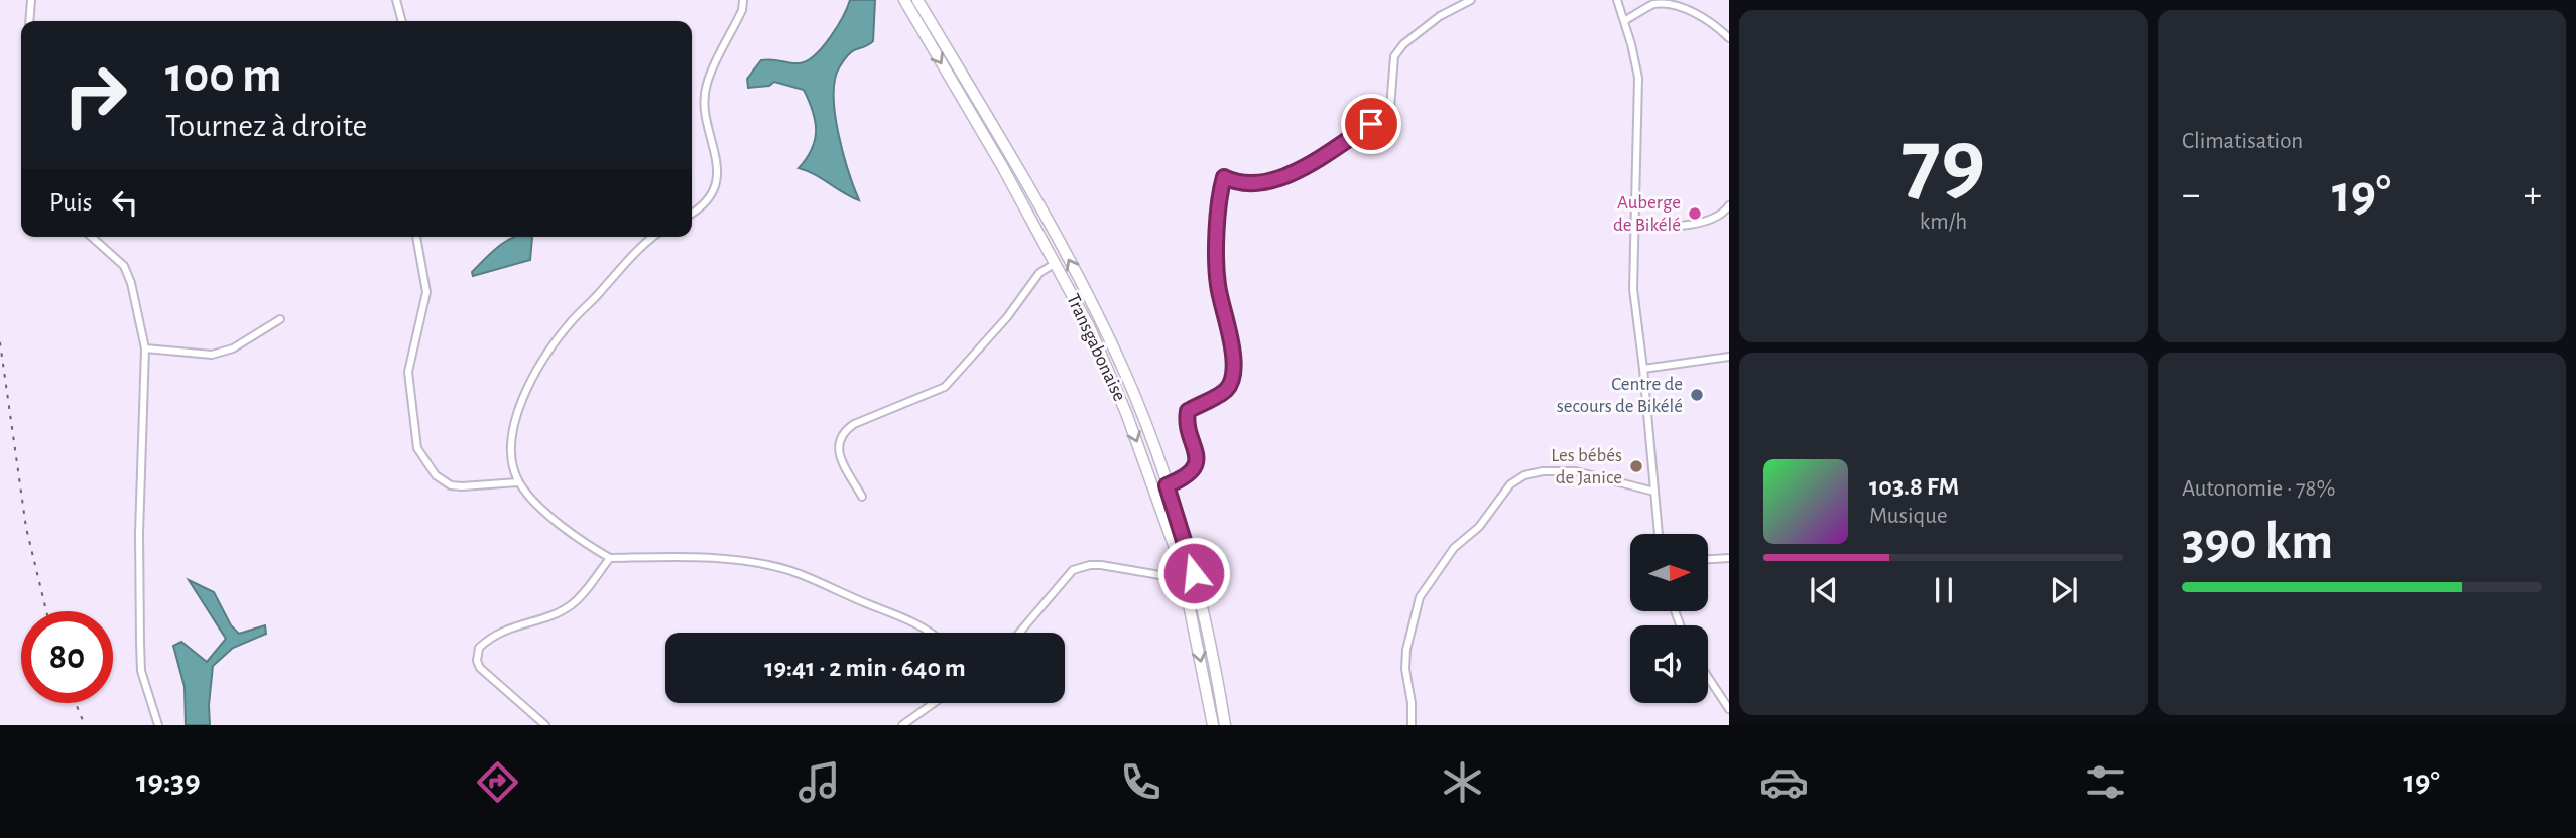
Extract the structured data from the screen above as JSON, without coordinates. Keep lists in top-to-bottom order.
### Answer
{
  "streets": {
    "highway": ["Transgabonaise"]
  },
  "places": ["Auberge de Bikélé", "Centre de secours de Bikélé", "Les bébés de Janice"],
  "north": "right",
  "page": {
    "tile": [
      ["79", "km/h"],
      "Climatisation",
      ["Autonomie · 78%", "390 km"]
    ],
    "turn": ["100 m", "Tournez à droite"],
    "heat": ["−", "19°", "+"],
    "then": "Puis",
    "song": ["103.8 FM", "Musique"],
    "limit": "80",
    "trip": "19:41 · 2 min · 640 m",
    "tabs": ["19:39", "19°"]
  }
}
